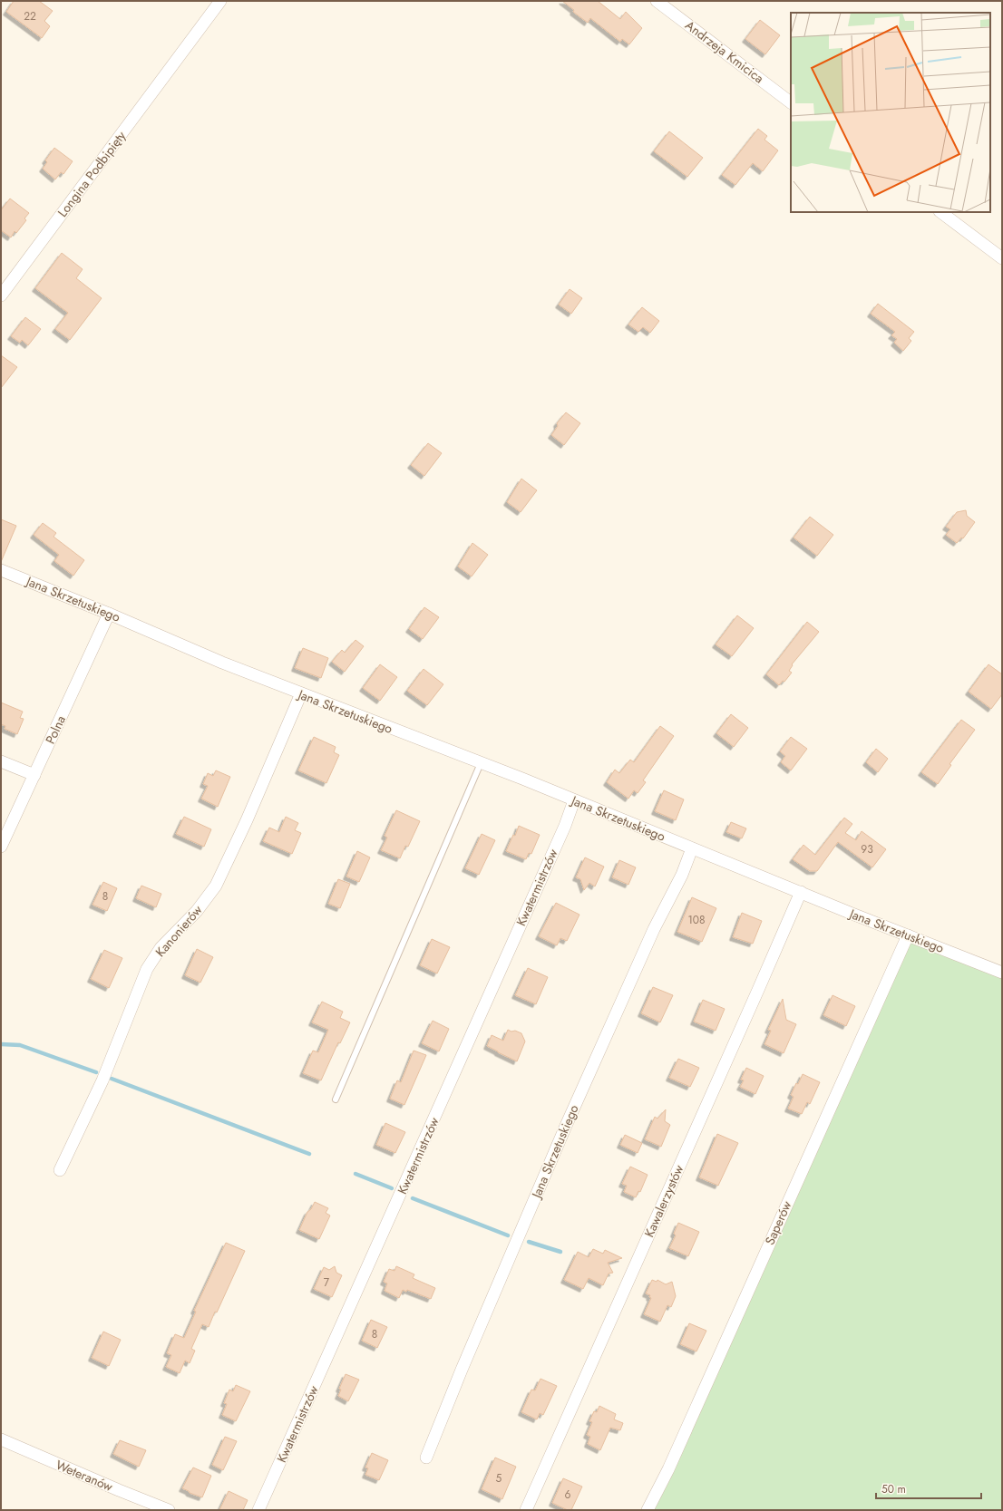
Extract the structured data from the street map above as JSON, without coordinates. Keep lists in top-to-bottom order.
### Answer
{
  "streets": {
    "street": [
      "Andrzeja Kmicica",
      "Longina Podbipięty",
      "Jana Skrzetuskiego",
      "Polna",
      "Kwatermistrzów",
      "Kanonierów",
      "Kawalerzystów",
      "Saperów",
      "Weteranów"
    ]
  },
  "crossings": [
    ["Jana Skrzetuskiego", "Polna"],
    ["Jana Skrzetuskiego", "Kwatermistrzów"],
    ["Jana Skrzetuskiego", "Kanonierów"],
    ["Jana Skrzetuskiego", "Kawalerzystów"],
    ["Jana Skrzetuskiego", "Saperów"]
  ],
  "house_numbers": [
    "22",
    "93",
    "8",
    "108",
    "7",
    "8",
    "5",
    "6"
  ],
  "scale_bar": "50 m"
}
